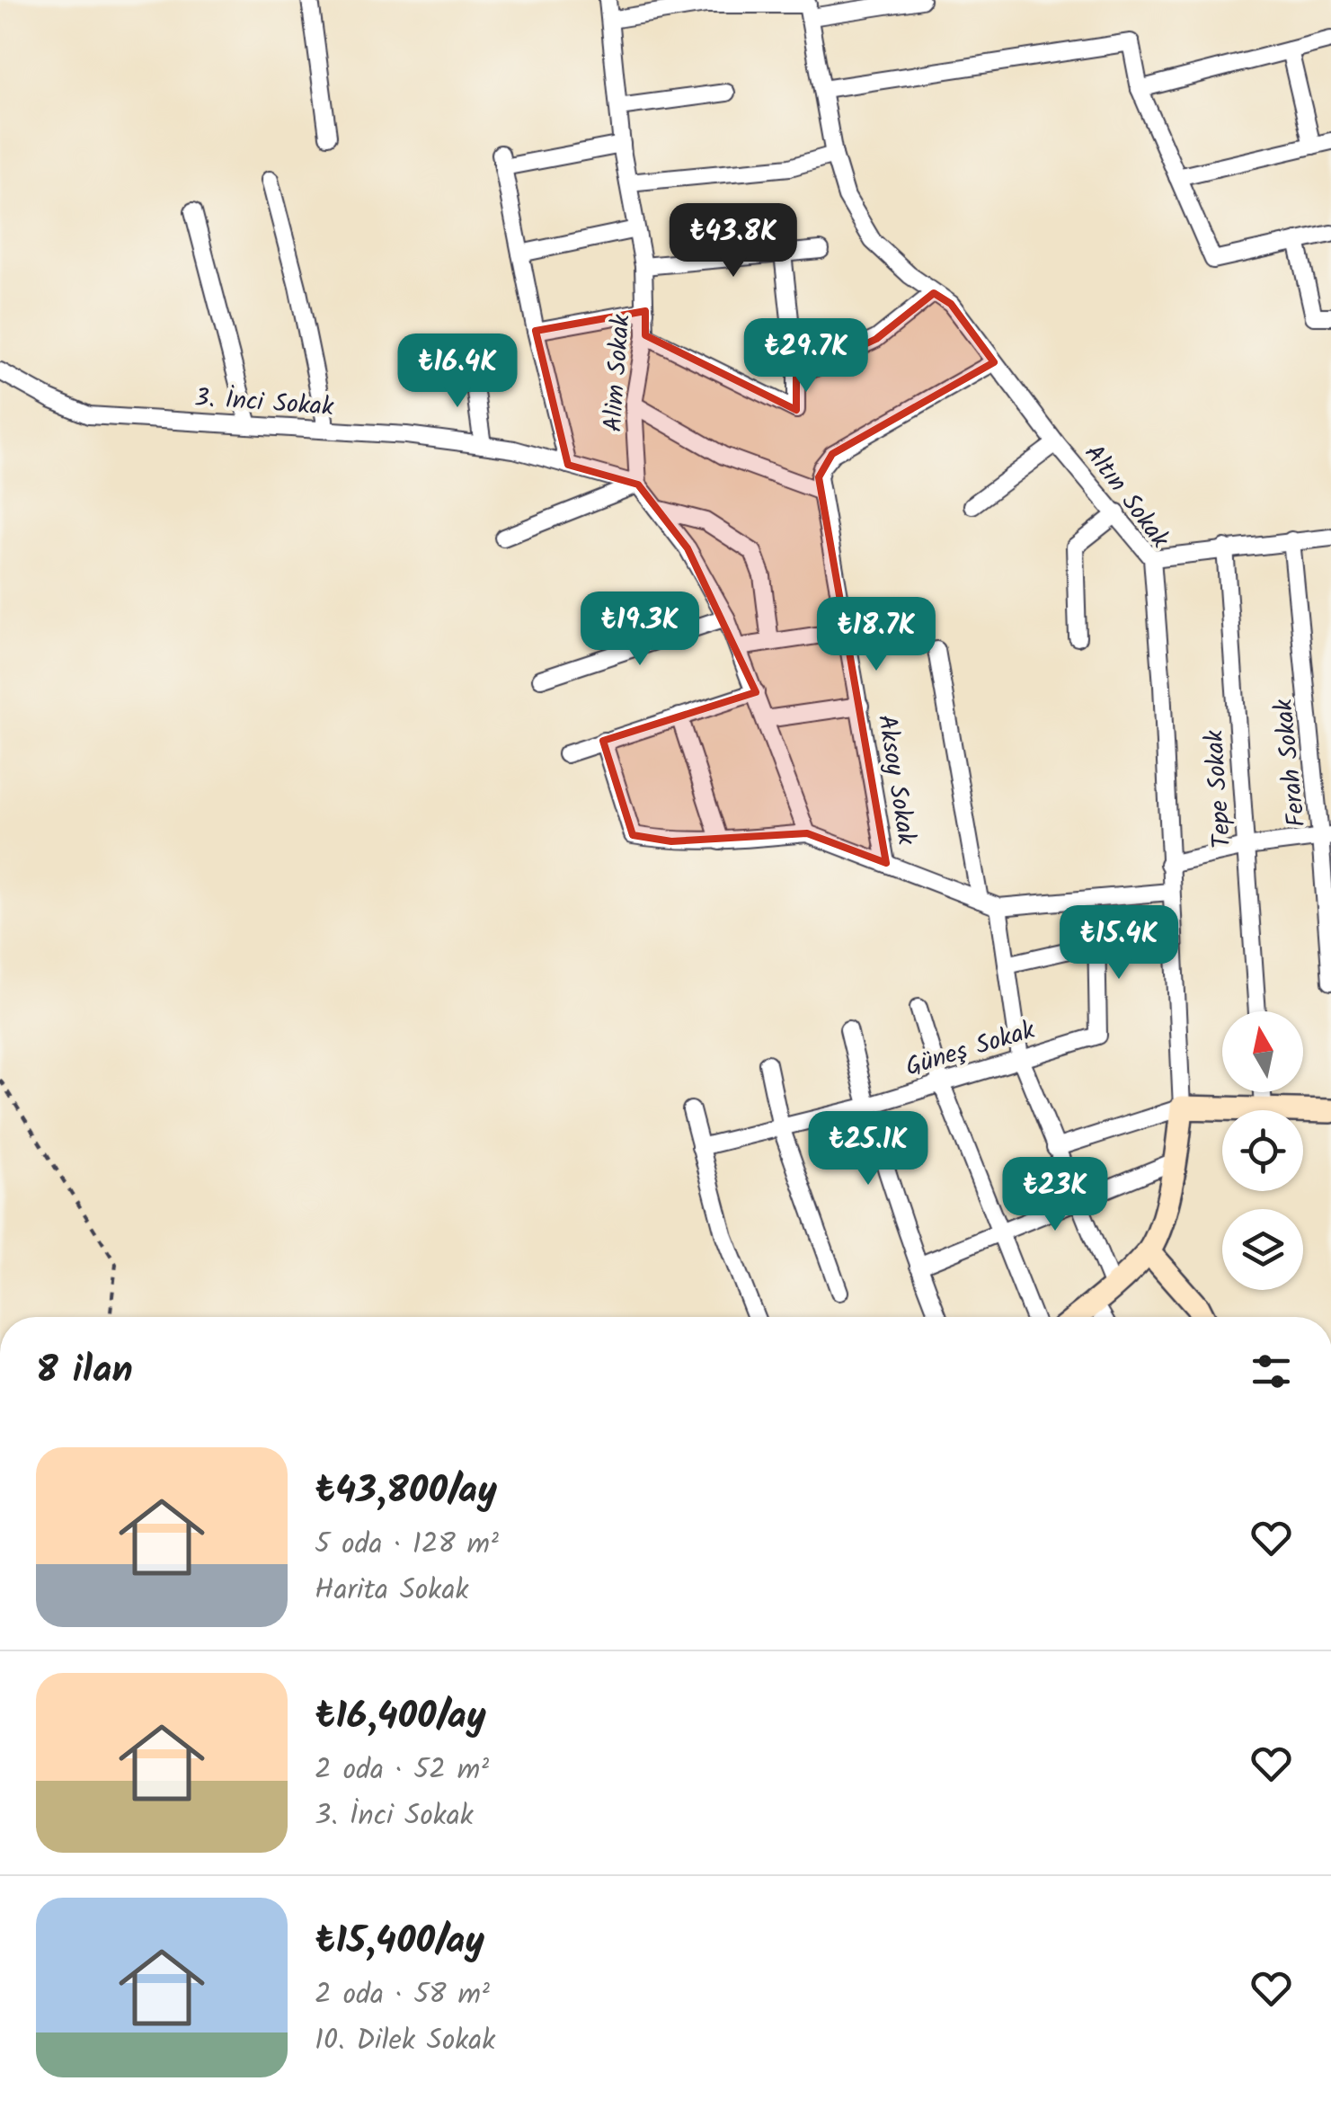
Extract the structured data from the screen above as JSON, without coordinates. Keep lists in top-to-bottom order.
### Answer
{
  "streets": {
    "street": [
      "Alim Sokak",
      "3. İnci Sokak",
      "Altın Sokak",
      "Ferah Sokak",
      "Aksoy Sokak",
      "Tepe Sokak",
      "Güneş Sokak"
    ]
  },
  "crossings": [
    ["Alim Sokak", "3. İnci Sokak"]
  ],
  "north": "top",
  "page": {
    "price": [
      "₺43.8K",
      "₺29.7K",
      "₺16.4K",
      "₺19.3K",
      "₺18.7K",
      "₺15.4K",
      "₺25.1K",
      "₺23K"
    ],
    "heading": "8 ilan",
    "list": [
      {
        "name": "₺43,800/ay",
        "note": "5 oda · 128 m² · Harita Sokak"
      },
      {
        "name": "₺16,400/ay",
        "note": "2 oda · 52 m² · 3. İnci Sokak"
      },
      {
        "name": "₺15,400/ay",
        "note": "2 oda · 58 m² · 10. Dilek Sokak"
      }
    ]
  }
}
